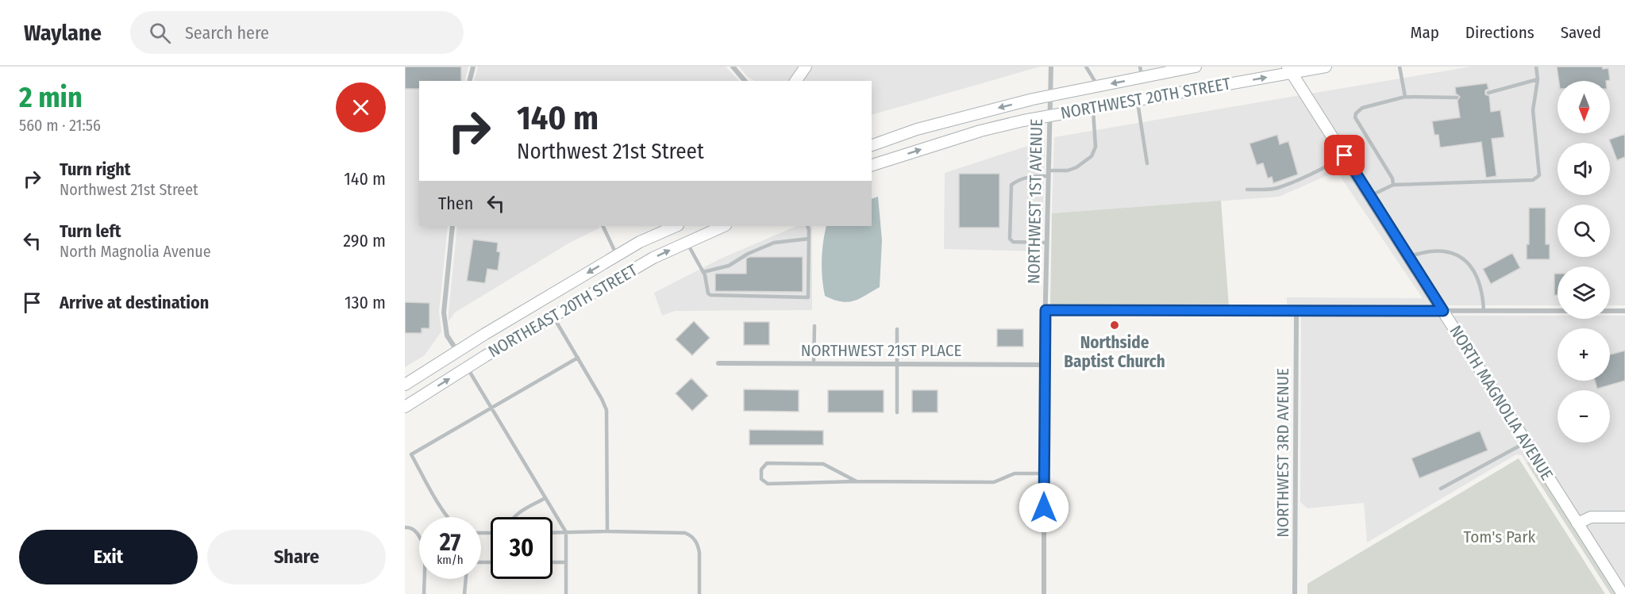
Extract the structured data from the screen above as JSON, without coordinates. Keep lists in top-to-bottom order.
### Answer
{
  "streets": {
    "main road": ["NORTHWEST 20TH STREET", "NORTHEAST 20TH STREET", "NORTH MAGNOLIA AVENUE"],
    "street": ["NORTHWEST 1ST AVENUE", "NORTHWEST 21ST PLACE", "NORTHWEST 3RD AVENUE"]
  },
  "crossings": [
    ["NORTHWEST 20TH STREET", "NORTHWEST 1ST AVENUE"],
    ["NORTHWEST 20TH STREET", "NORTH MAGNOLIA AVENUE"],
    ["NORTHWEST 1ST AVENUE", "NORTHWEST 21ST PLACE"]
  ],
  "parks": ["Tom's Park"],
  "places": ["Northside Baptist Church"],
  "north": "bottom",
  "page": {
    "header": "Waylane",
    "search": "Search here",
    "nav": ["Map", "Directions", "Saved"],
    "heading": ["2 min", "560 m · 21:56"],
    "map_buttons": ["+", "−"],
    "turn": ["140 m", "Northwest 21st Street"],
    "list": [
      {
        "name": "Turn right",
        "note": "Northwest 21st Street",
        "value": "140 m"
      },
      {
        "name": "Turn left",
        "note": "North Magnolia Avenue",
        "value": "290 m"
      },
      {
        "name": "Arrive at destination",
        "value": "130 m"
      }
    ],
    "then": "Then",
    "speed": "27 km/h",
    "limit": "30",
    "buttons": ["Exit", "Share"]
  }
}
